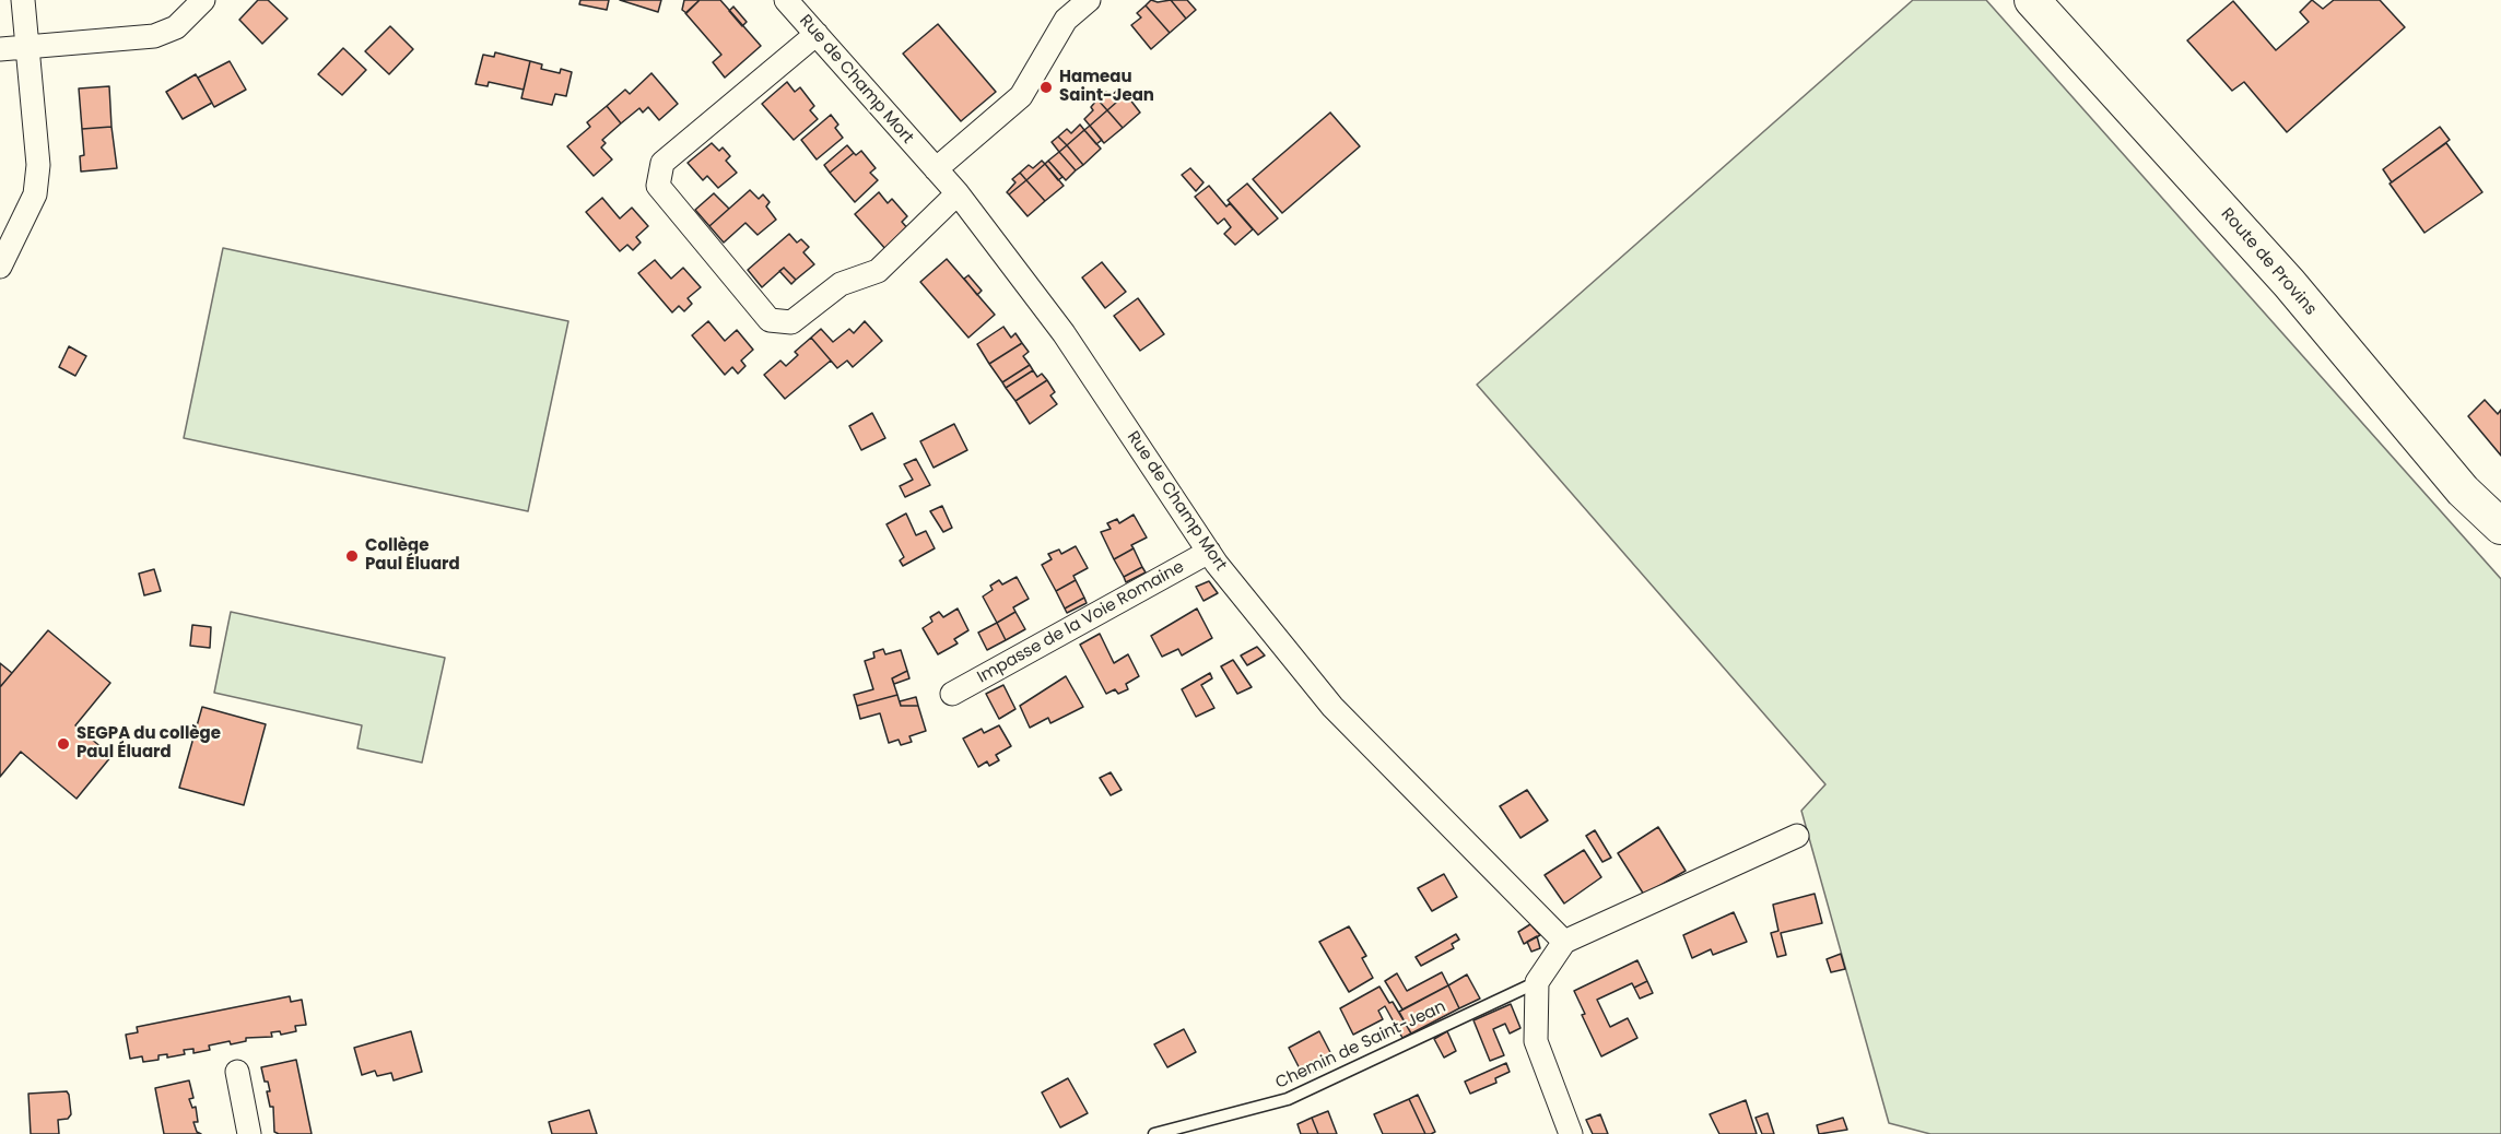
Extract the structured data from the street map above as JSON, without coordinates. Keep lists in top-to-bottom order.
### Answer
{
  "streets": {
    "main road": ["Route de Provins"],
    "street": ["Rue de Champ Mort", "Impasse de la Voie Romaine"],
    "lane": ["Chemin de Saint-Jean"]
  },
  "crossings": [
    ["Rue de Champ Mort", "Impasse de la Voie Romaine"]
  ],
  "places": ["Hameau Saint-Jean", "Collège Paul Éluard", "SEGPA du collège Paul Éluard"]
}
